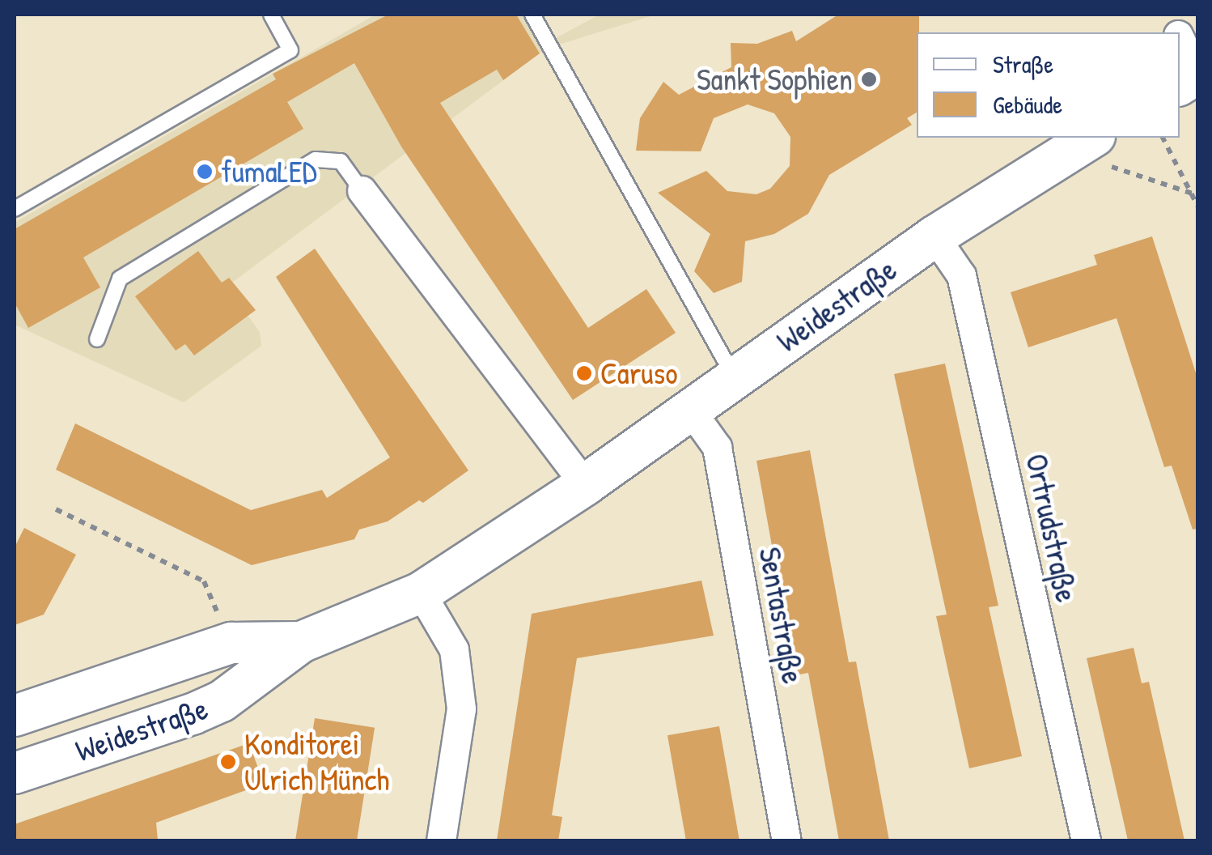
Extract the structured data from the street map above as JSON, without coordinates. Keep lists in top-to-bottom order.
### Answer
{
  "streets": {
    "street": ["Weidestraße", "Ortrudstraße", "Sentastraße"]
  },
  "crossings": [
    ["Weidestraße", "Ortrudstraße"],
    ["Weidestraße", "Sentastraße"]
  ],
  "places": [
    "Sankt Sophien",
    "fumaLED",
    "Caruso",
    "Konditorei Ulrich Münch"
  ],
  "legend": ["Straße", "Gebäude"]
}
